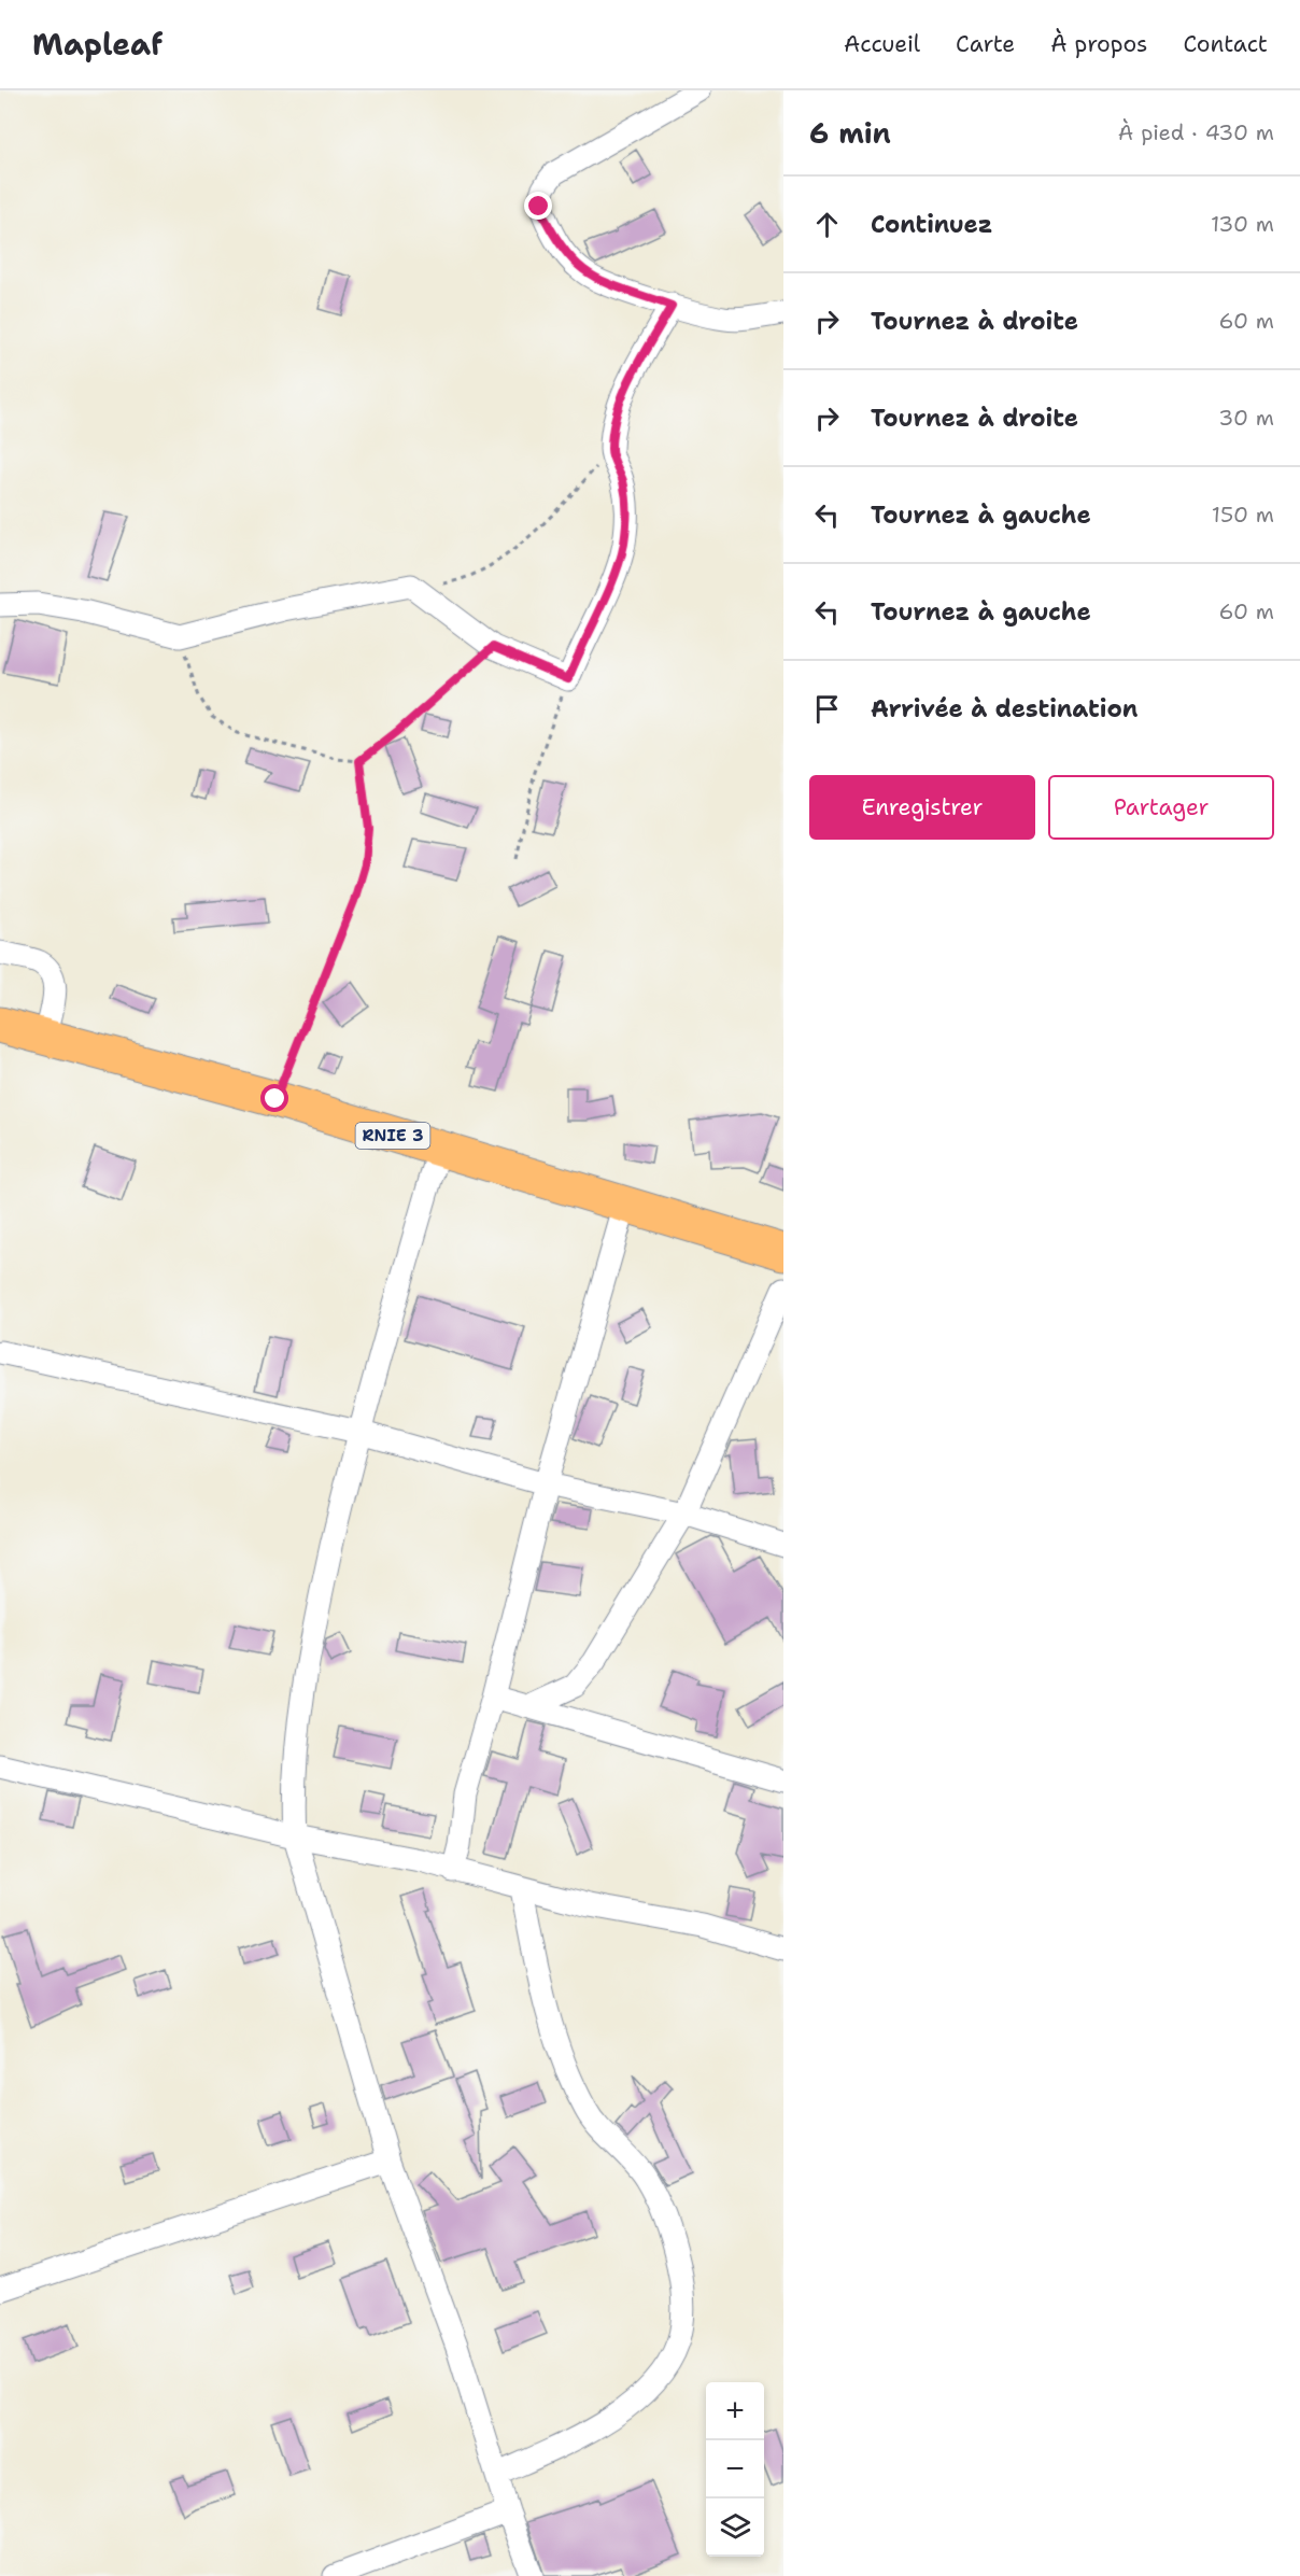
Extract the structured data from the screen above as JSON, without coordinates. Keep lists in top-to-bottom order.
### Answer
{
  "streets": {
    "highway": ["RNIE 3"]
  },
  "page": {
    "header": "Mapleaf",
    "nav": [
      "Accueil",
      "Carte",
      "À propos",
      "Contact"
    ],
    "heading": ["6 min", "À pied · 430 m"],
    "list": [
      ["Continuez", "130 m"],
      ["Tournez à droite", "60 m"],
      ["Tournez à droite", "30 m"],
      ["Tournez à gauche", "150 m"],
      ["Tournez à gauche", "60 m"],
      "Arrivée à destination"
    ],
    "buttons": ["Enregistrer", "Partager"],
    "map_buttons": ["+", "−"]
  }
}
